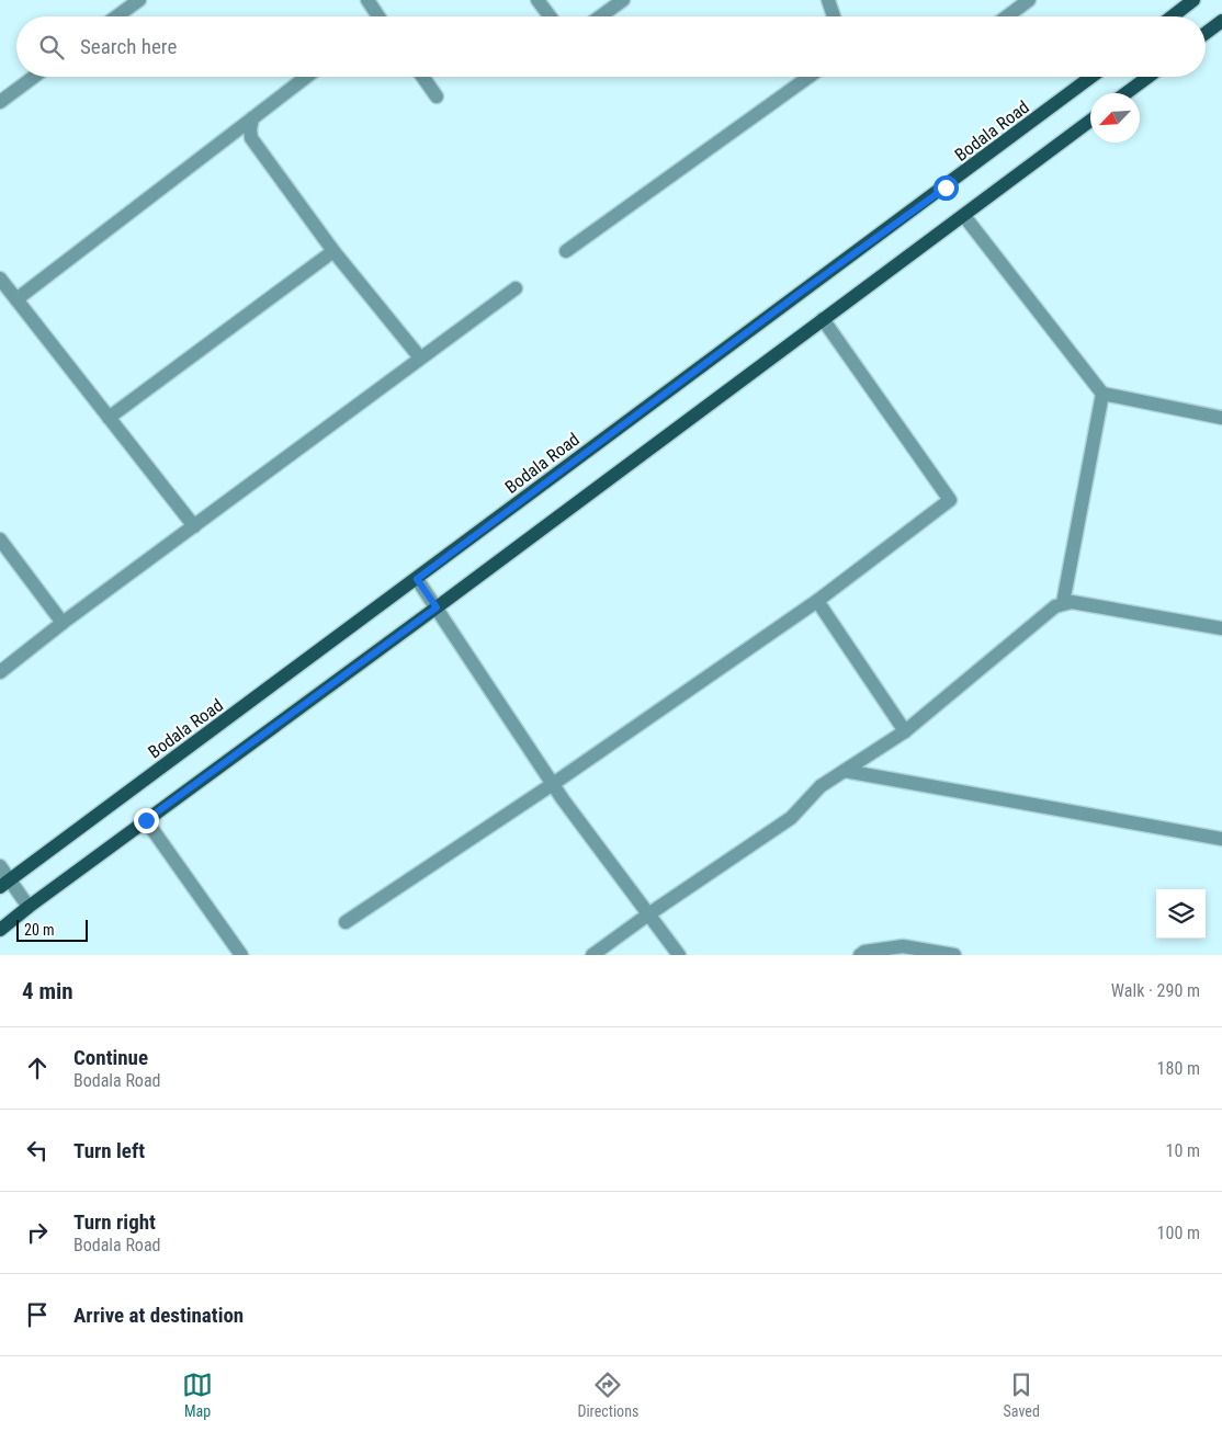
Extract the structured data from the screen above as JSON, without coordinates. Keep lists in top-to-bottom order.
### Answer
{
  "streets": {
    "main road": ["Bodala Road"]
  },
  "scale_bar": "20 m",
  "north": "bottom left",
  "page": {
    "search": "Search here",
    "scale": "20 m",
    "heading": ["4 min", "Walk · 290 m"],
    "list": [
      ["Continue", "Bodala Road", "180 m"],
      ["Turn left", "10 m"],
      ["Turn right", "Bodala Road", "100 m"],
      "Arrive at destination"
    ],
    "nav": ["Map", "Directions", "Saved"]
  }
}
